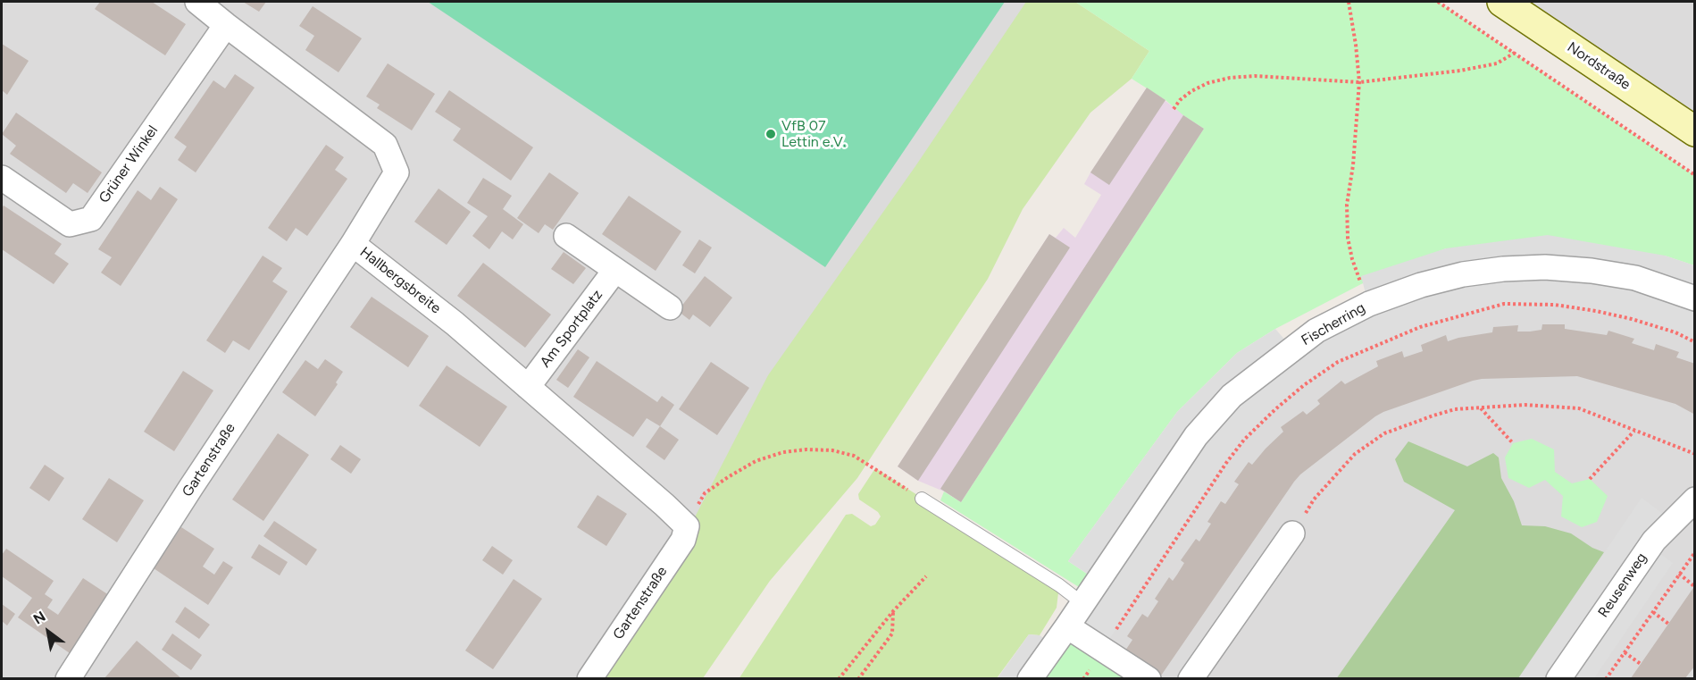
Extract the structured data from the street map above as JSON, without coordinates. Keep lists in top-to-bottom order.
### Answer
{
  "streets": {
    "street": [
      "Nordstraße",
      "Grüner Winkel",
      "Hallbergsbreite",
      "Fischerring",
      "Am Sportplatz",
      "Gartenstraße",
      "Reusenweg"
    ]
  },
  "crossings": [
    ["Grüner Winkel", "Hallbergsbreite"],
    ["Hallbergsbreite", "Am Sportplatz"],
    ["Hallbergsbreite", "Gartenstraße"]
  ],
  "places": ["VfB 07 Lettin e.V."],
  "north": "top left"
}
